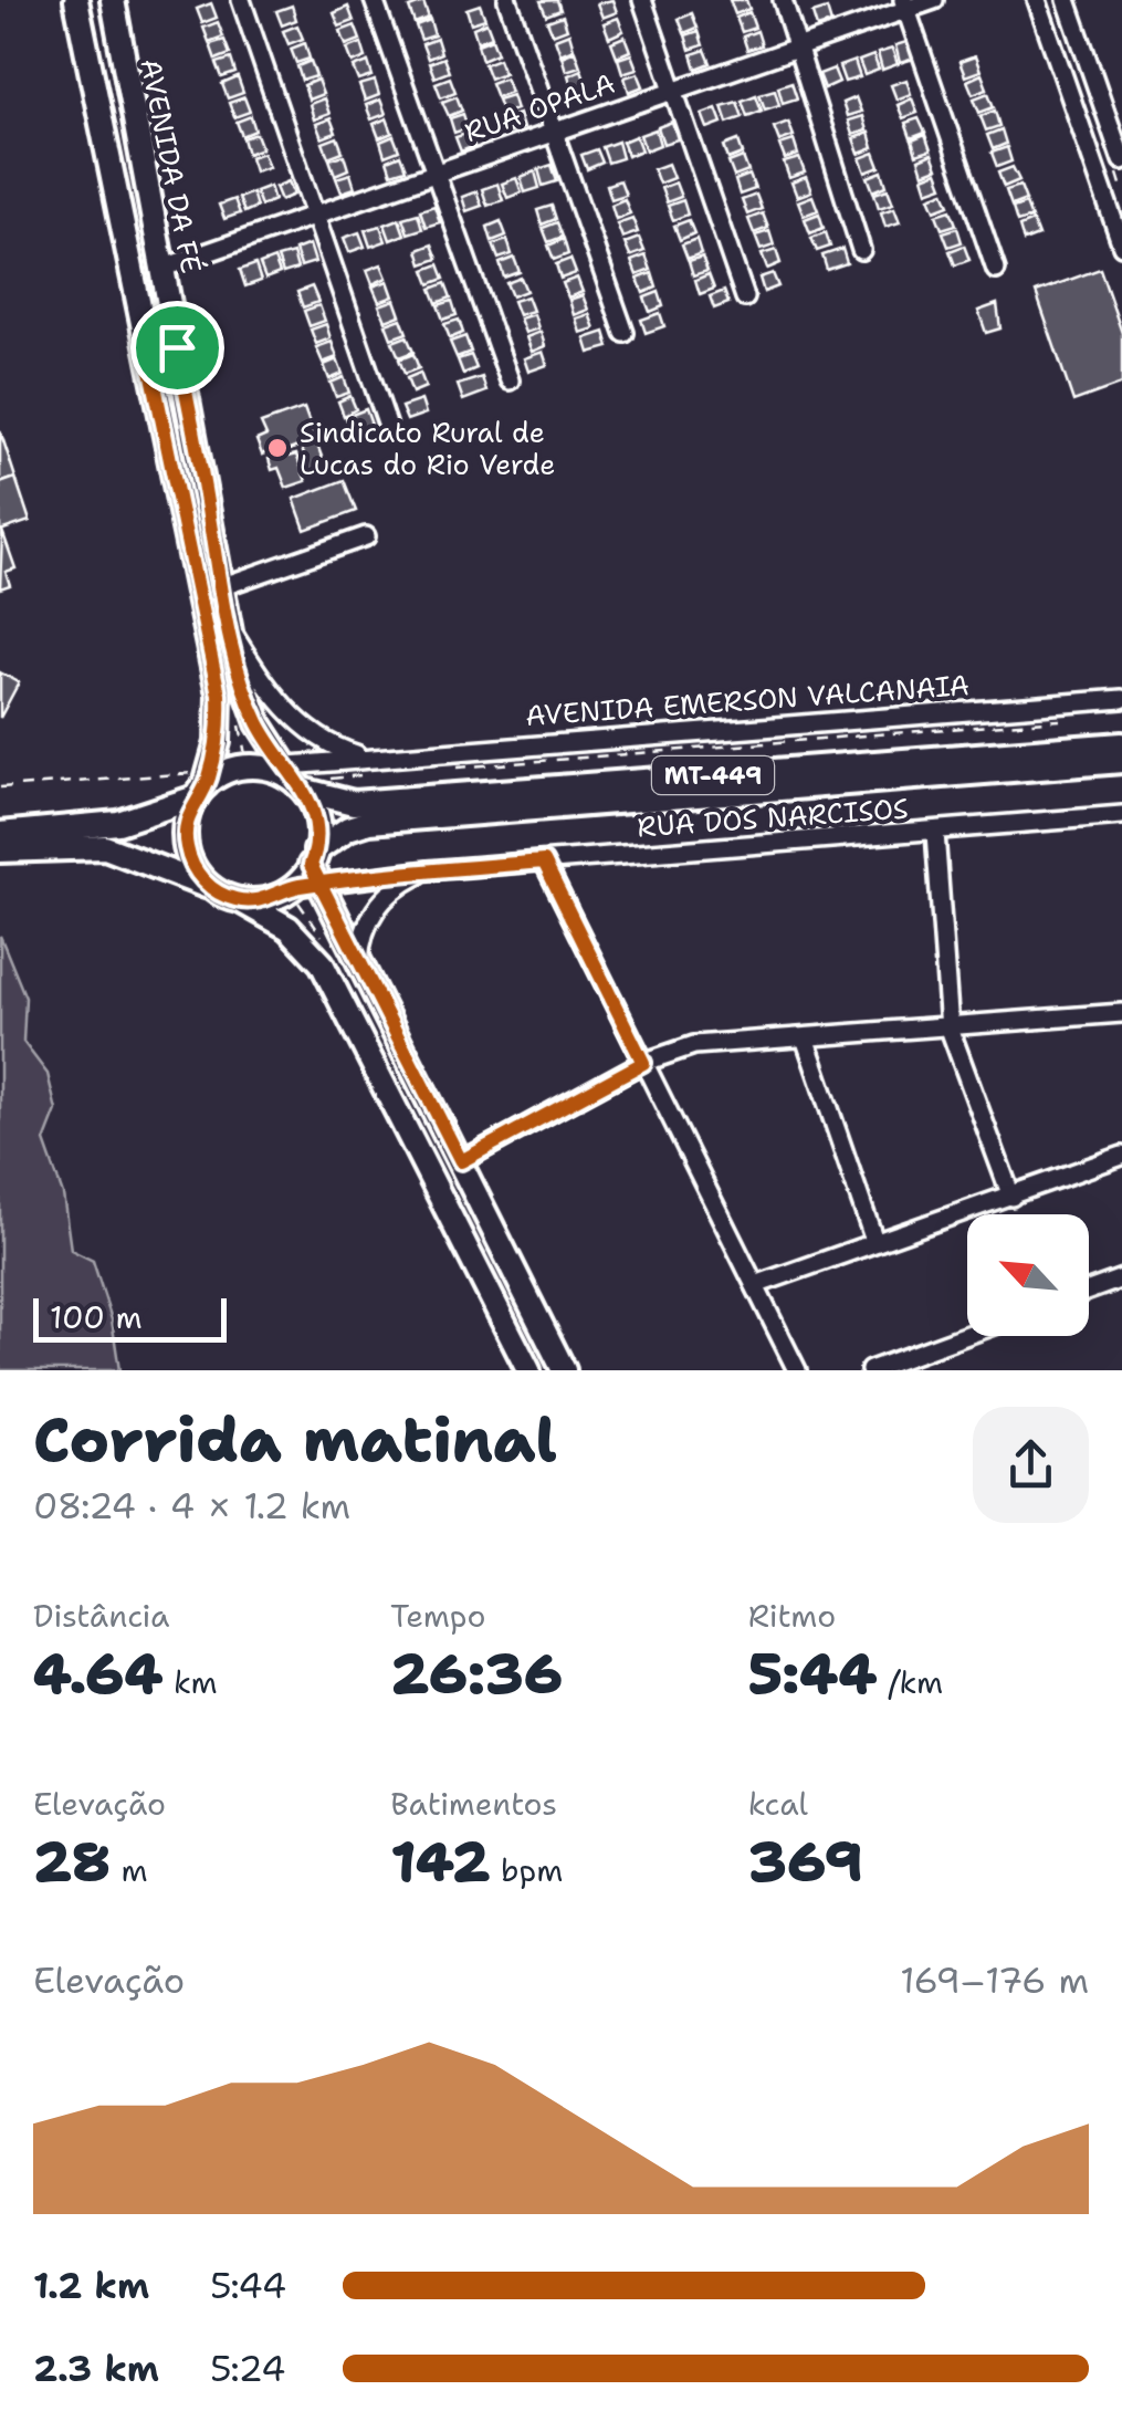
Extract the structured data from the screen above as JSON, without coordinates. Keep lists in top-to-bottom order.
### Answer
{
  "streets": {
    "main road": ["AVENIDA DA FÉ", "MT-449"],
    "street": ["RUA OPALA", "AVENIDA EMERSON VALCANAIA", "RUA DOS NARCISOS"]
  },
  "crossings": [
    ["RUA OPALA", "AVENIDA DA FÉ"],
    ["AVENIDA DA FÉ", "AVENIDA EMERSON VALCANAIA"],
    ["AVENIDA DA FÉ", "MT-449"],
    ["AVENIDA DA FÉ", "RUA DOS NARCISOS"],
    ["AVENIDA EMERSON VALCANAIA", "MT-449"],
    ["AVENIDA EMERSON VALCANAIA", "RUA DOS NARCISOS"],
    ["MT-449", "RUA DOS NARCISOS"]
  ],
  "places": ["Sindicato Rural de Lucas do Rio Verde"],
  "scale_bar": "100 m",
  "north": "top left",
  "page": {
    "scale": "100 m",
    "heading": ["Corrida matinal", "08:24 · 4 × 1.2 km"],
    "stats": [
      ["Distância", "4.64 km"],
      ["Tempo", "26:36"],
      ["Ritmo", "5:44 /km"],
      ["Elevação", "28 m"],
      ["Batimentos", "142 bpm"],
      ["kcal", "369"]
    ],
    "chart": ["Elevação", "169–176 m"],
    "list": [
      {
        "name": "1.2 km",
        "note": "5:44"
      },
      {
        "name": "2.3 km",
        "note": "5:24"
      }
    ]
  }
}
